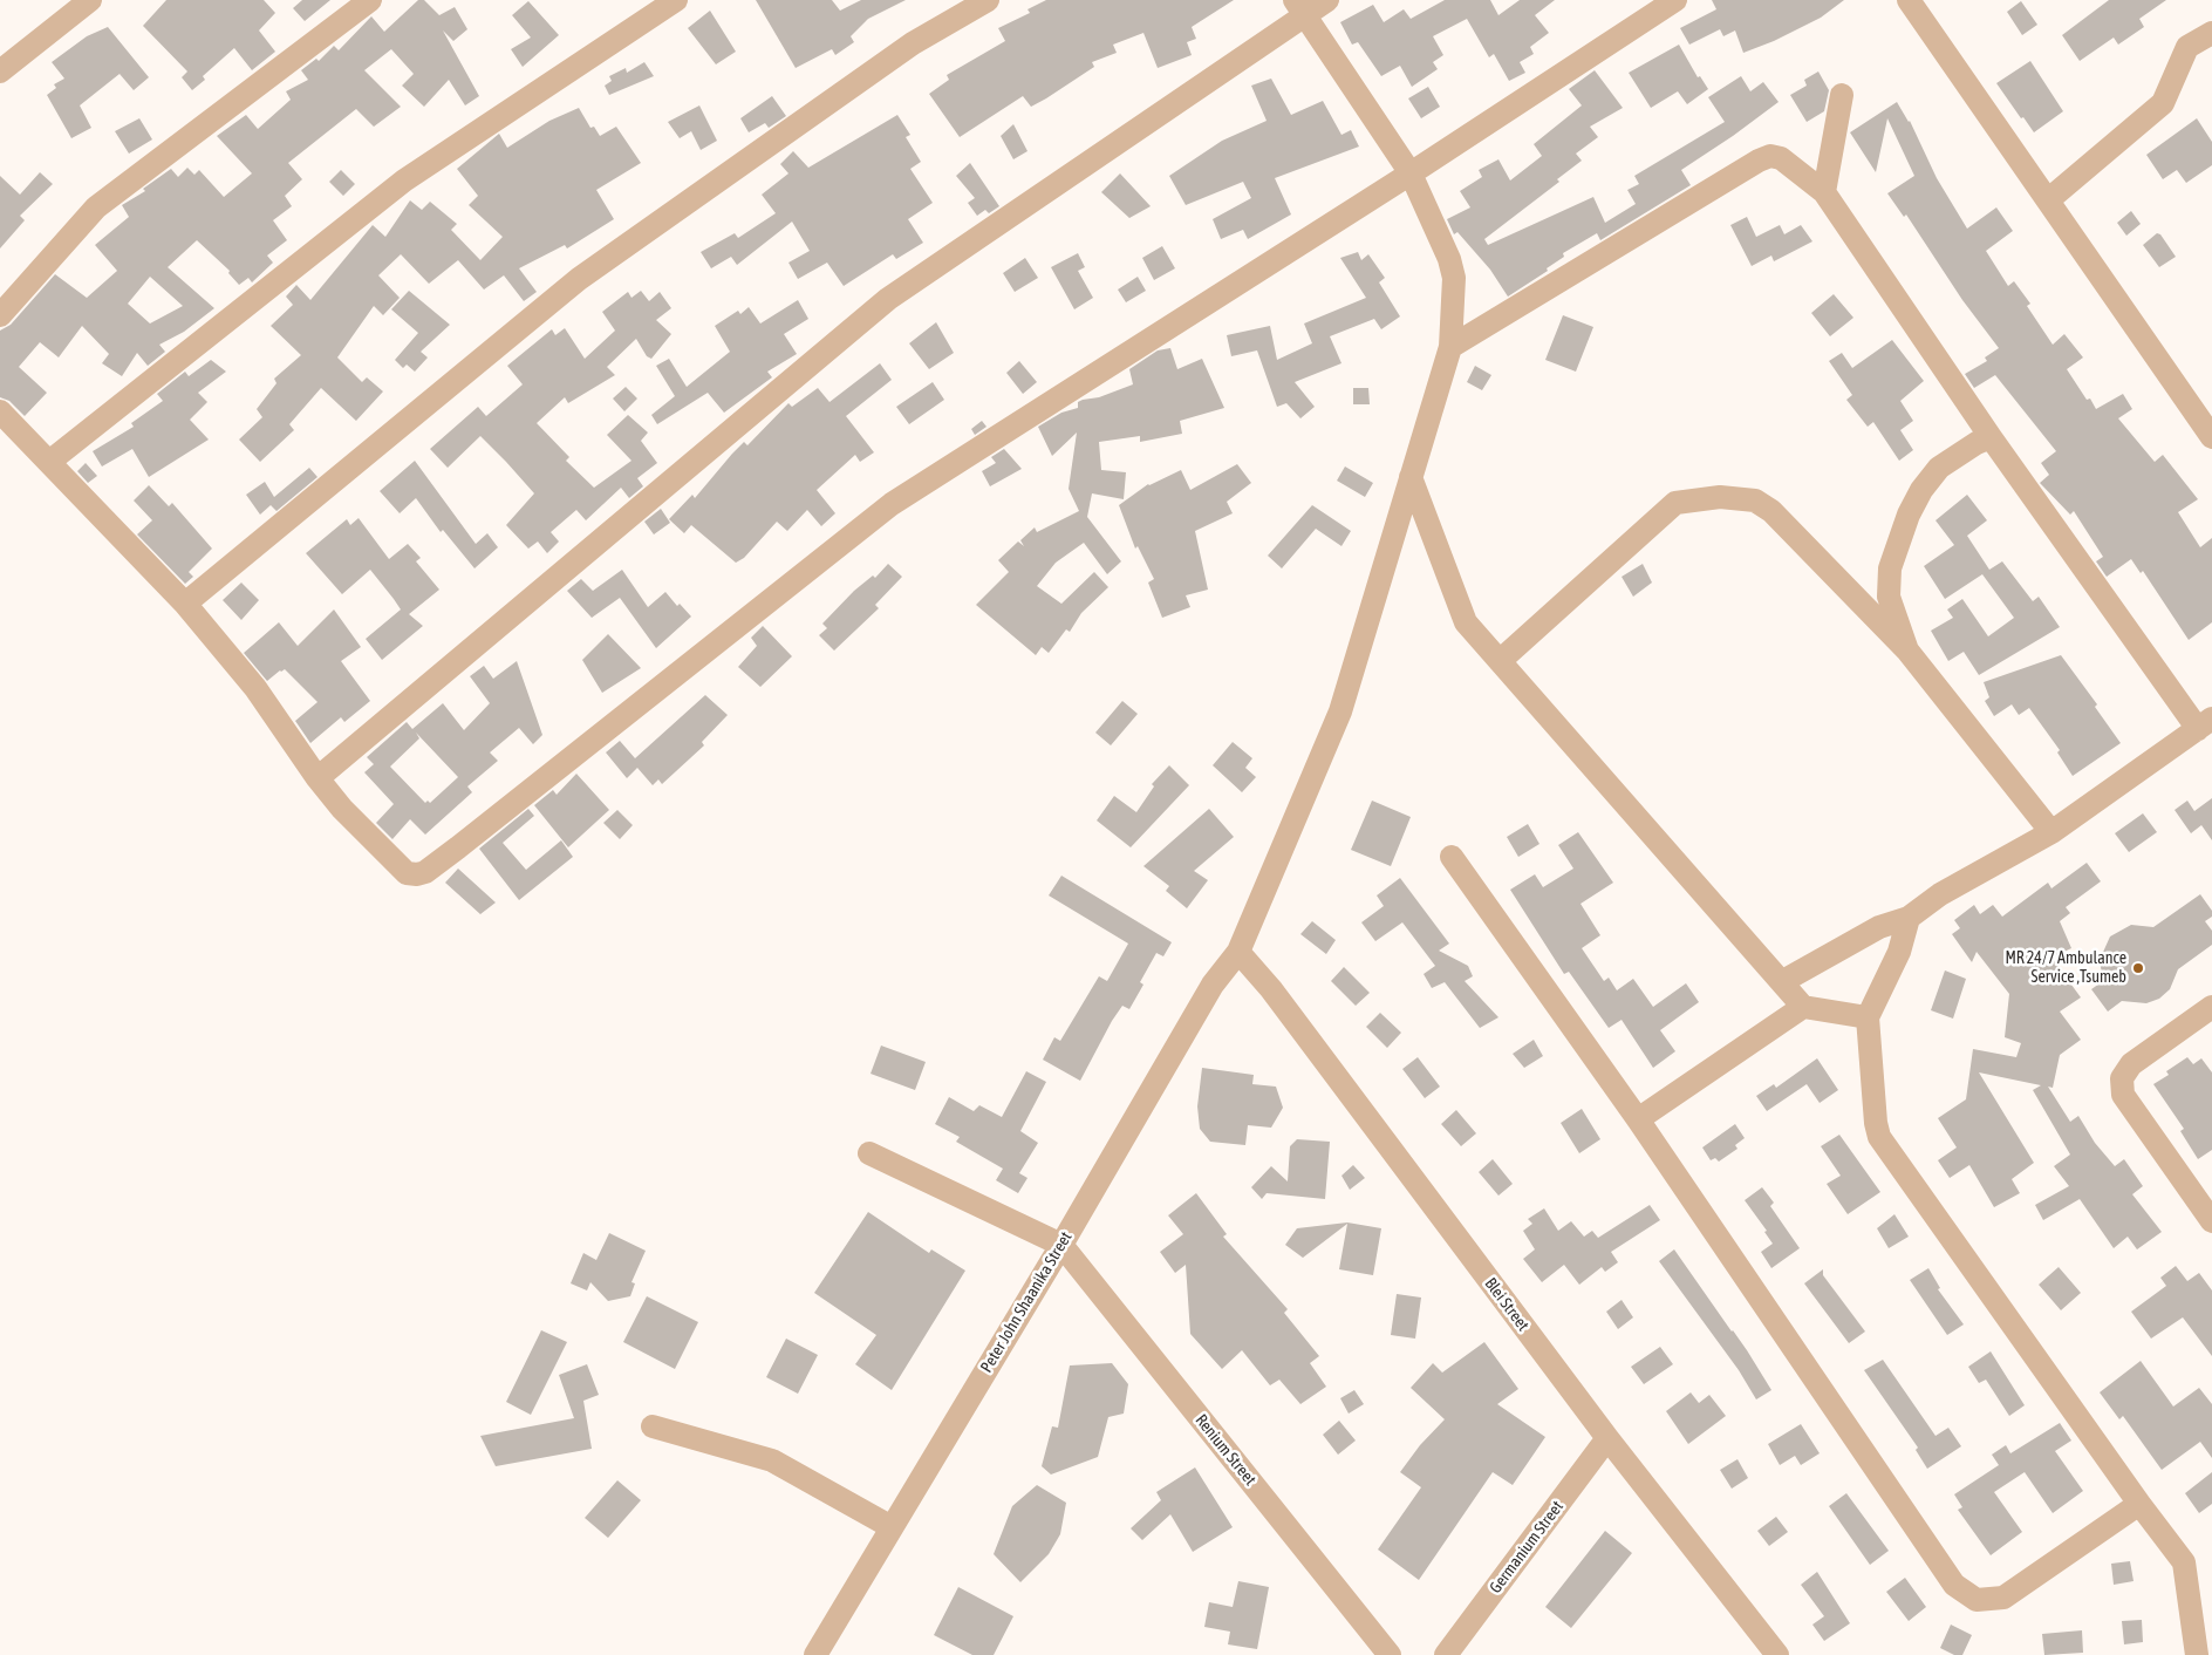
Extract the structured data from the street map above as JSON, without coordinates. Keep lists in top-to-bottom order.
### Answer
{
  "streets": {
    "street": [
      "Peter John Shaanika Street",
      "Blei Street",
      "Renium Street",
      "Germanium Street"
    ]
  },
  "crossings": [
    ["Peter John Shaanika Street", "Blei Street"],
    ["Peter John Shaanika Street", "Renium Street"],
    ["Blei Street", "Germanium Street"]
  ],
  "places": ["MR 24/7 Ambulance Service ,Tsumeb"]
}
